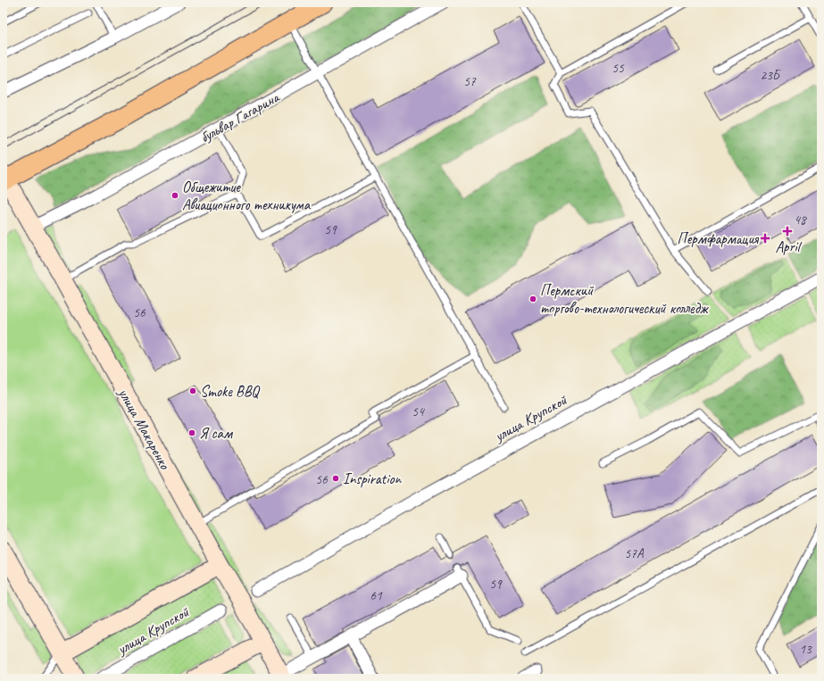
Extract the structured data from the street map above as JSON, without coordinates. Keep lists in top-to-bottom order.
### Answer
{
  "streets": {
    "main road": ["улица Макаренко"],
    "street": ["бульвар Гагарина", "улица Крупской"]
  },
  "crossings": [
    ["бульвар Гагарина", "улица Макаренко"]
  ],
  "places": {
    "other": [
      "Общежитие Авиационного техникума",
      "Пермский торгово-технологический колледж",
      "Smoke BBQ",
      "Я сам",
      "Inspiration"
    ],
    "health": ["April", "Пермфармация"]
  },
  "house_numbers": [
    "55",
    "23Б",
    "57",
    "48",
    "59",
    "56",
    "54",
    "56",
    "57А",
    "59",
    "61",
    "13"
  ]
}
